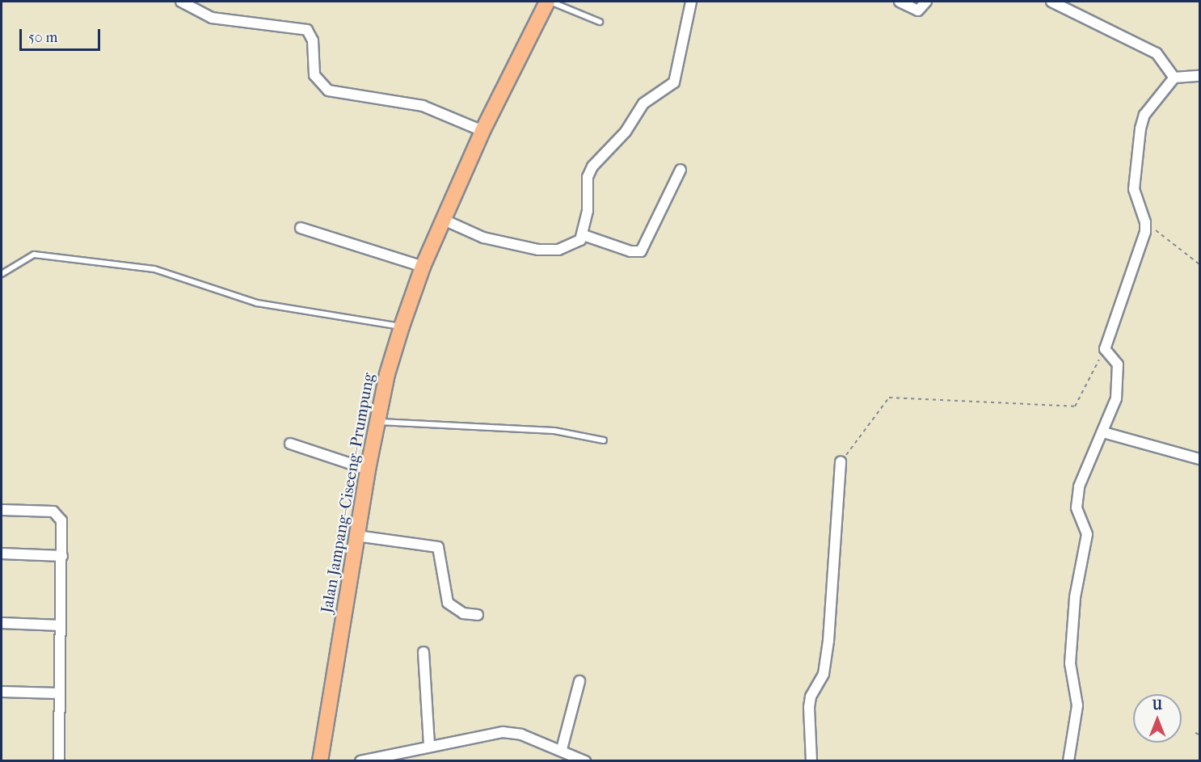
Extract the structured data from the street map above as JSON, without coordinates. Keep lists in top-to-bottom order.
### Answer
{
  "streets": {
    "main road": ["Jalan Jampang–Ciseeng–Prumpung"]
  },
  "scale_bar": "50 m",
  "north": "top"
}
